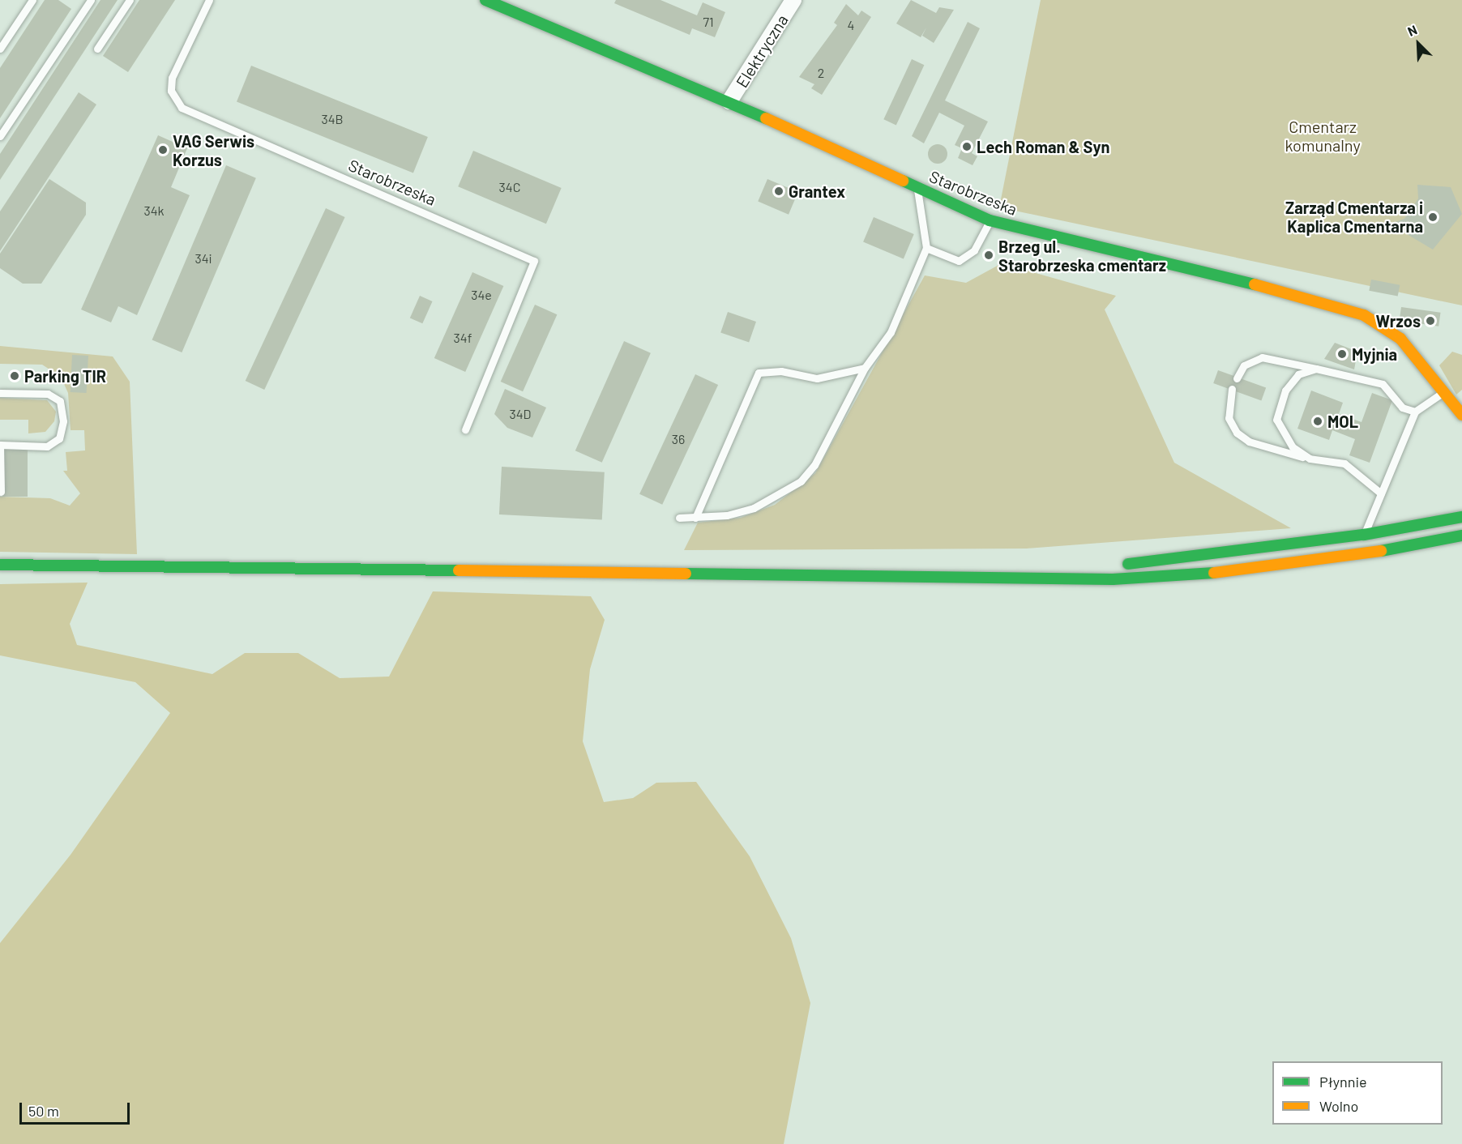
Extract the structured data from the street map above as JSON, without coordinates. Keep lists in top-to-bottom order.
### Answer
{
  "streets": {
    "main road": ["Starobrzeska"],
    "street": ["Elektryczna"]
  },
  "crossings": [
    ["Elektryczna", "Starobrzeska"]
  ],
  "parks": ["Cmentarz komunalny"],
  "places": [
    "Lech Roman & Syn",
    "VAG Serwis Korzus",
    "Grantex",
    "Zarząd Cmentarza i Kaplica Cmentarna",
    "Brzeg ul. Starobrzeska cmentarz",
    "Wrzos",
    "Myjnia",
    "Parking TIR",
    "MOL"
  ],
  "house_numbers": [
    "71",
    "4",
    "2",
    "34B",
    "34C",
    "34k",
    "34i",
    "34e",
    "34f",
    "34D",
    "36"
  ],
  "legend": ["Płynnie", "Wolno"],
  "scale_bar": "50 m",
  "north": "top left"
}
